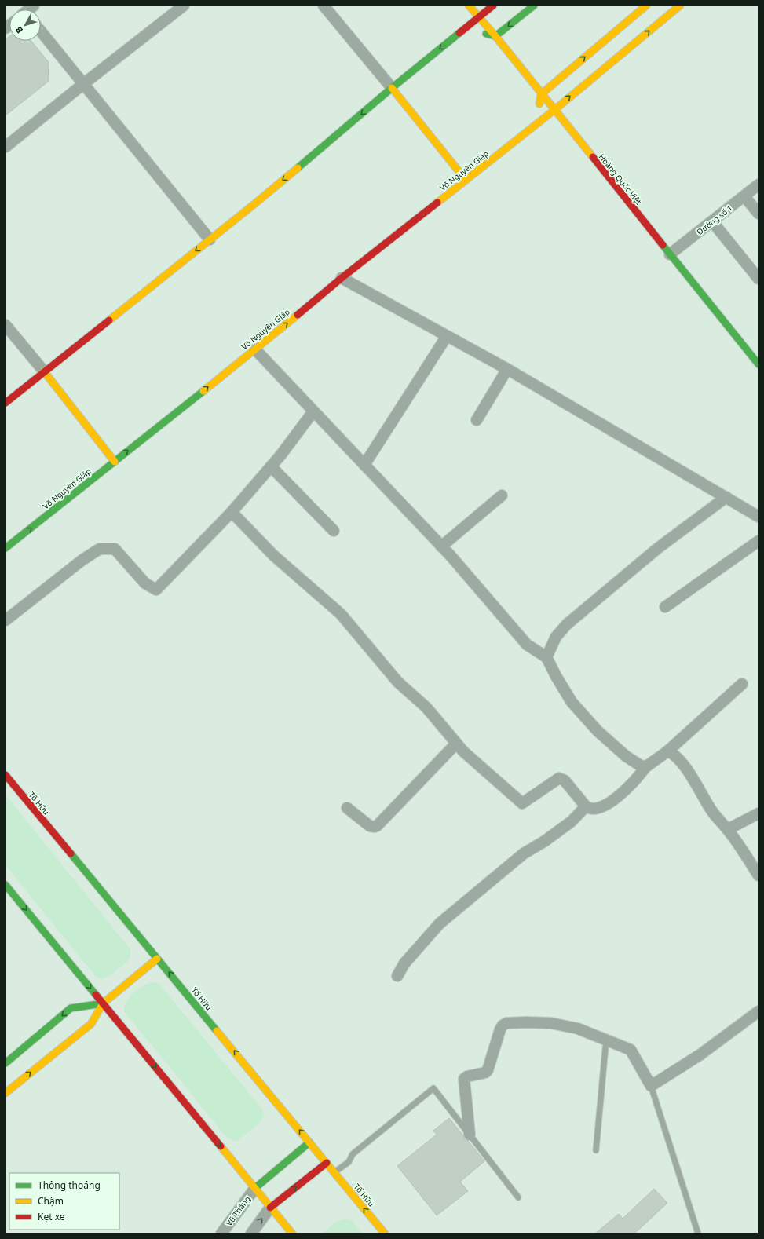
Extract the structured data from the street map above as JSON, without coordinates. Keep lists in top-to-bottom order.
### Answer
{
  "streets": {
    "street": [
      "Võ Nguyên Giáp",
      "Hoàng Quốc Việt",
      "Đường số 1",
      "Tố Hữu",
      "Vũ Thắng"
    ]
  },
  "crossings": [
    ["Võ Nguyên Giáp", "Hoàng Quốc Việt"],
    ["Hoàng Quốc Việt", "Đường số 1"]
  ],
  "one_way": ["Võ Nguyên Giáp", "Tố Hữu"],
  "legend": ["Thông thoáng", "Chậm", "Kẹt xe"],
  "north": "bottom left"
}
